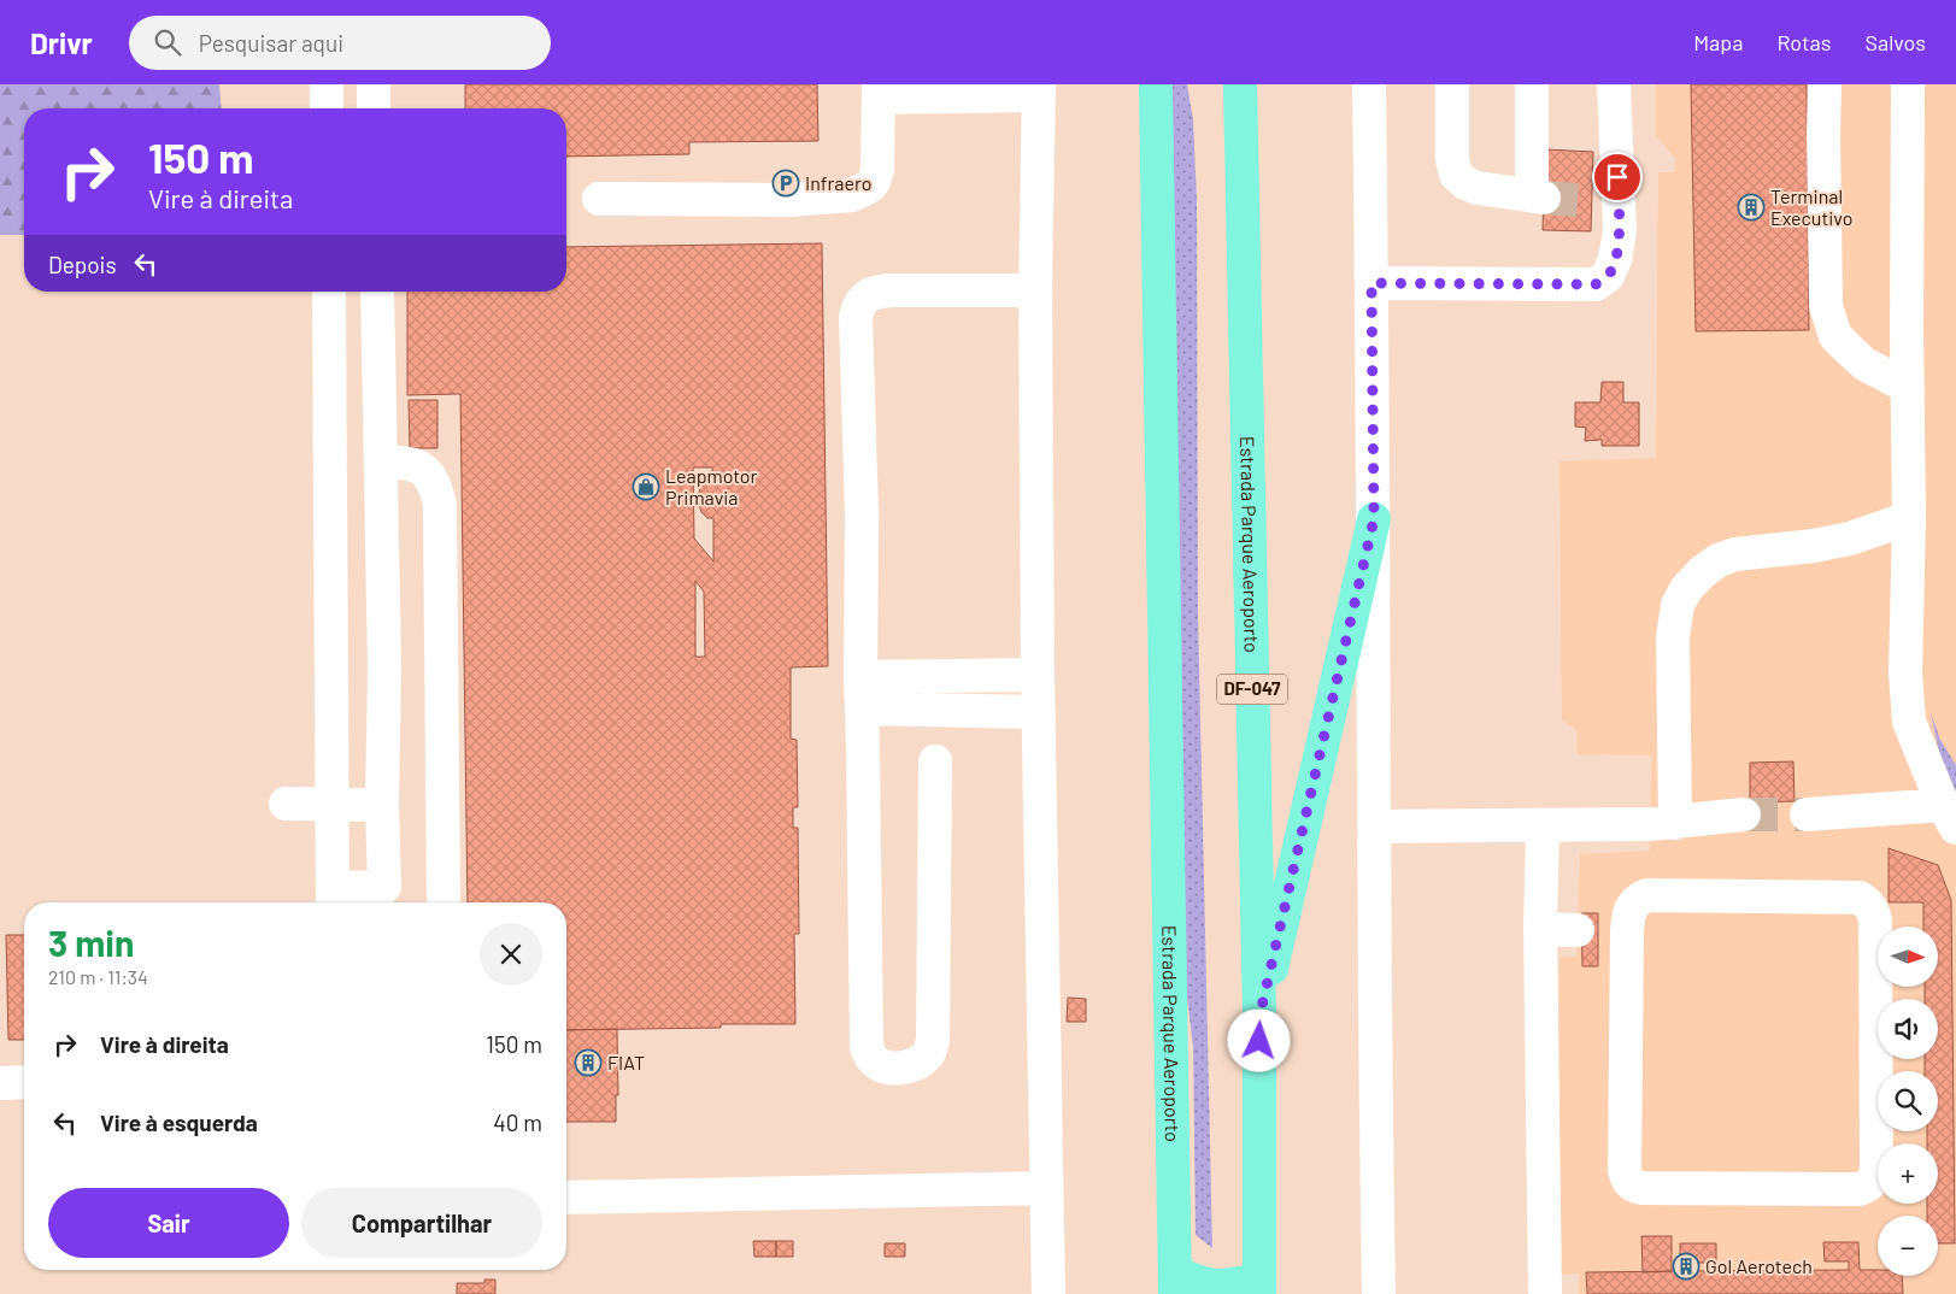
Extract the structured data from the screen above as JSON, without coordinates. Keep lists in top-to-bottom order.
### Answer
{
  "streets": {
    "main road": ["Estrada Parque Aeroporto", "DF-047"]
  },
  "places": {
    "parking": ["Infraero"],
    "building": ["Terminal Executivo", "FIAT", "Gol Aerotech"],
    "shop": ["Leapmotor Primavia"]
  },
  "north": "right",
  "page": {
    "header": "Drivr",
    "search": "Pesquisar aqui",
    "nav": ["Mapa", "Rotas", "Salvos"],
    "turn": ["150 m", "Vire à direita"],
    "then": "Depois",
    "heading": ["3 min", "210 m · 11:34"],
    "map_buttons": ["+", "−"],
    "list": [
      {
        "name": "Vire à direita",
        "value": "150 m"
      },
      {
        "name": "Vire à esquerda",
        "value": "40 m"
      }
    ],
    "buttons": ["Sair", "Compartilhar"]
  }
}
